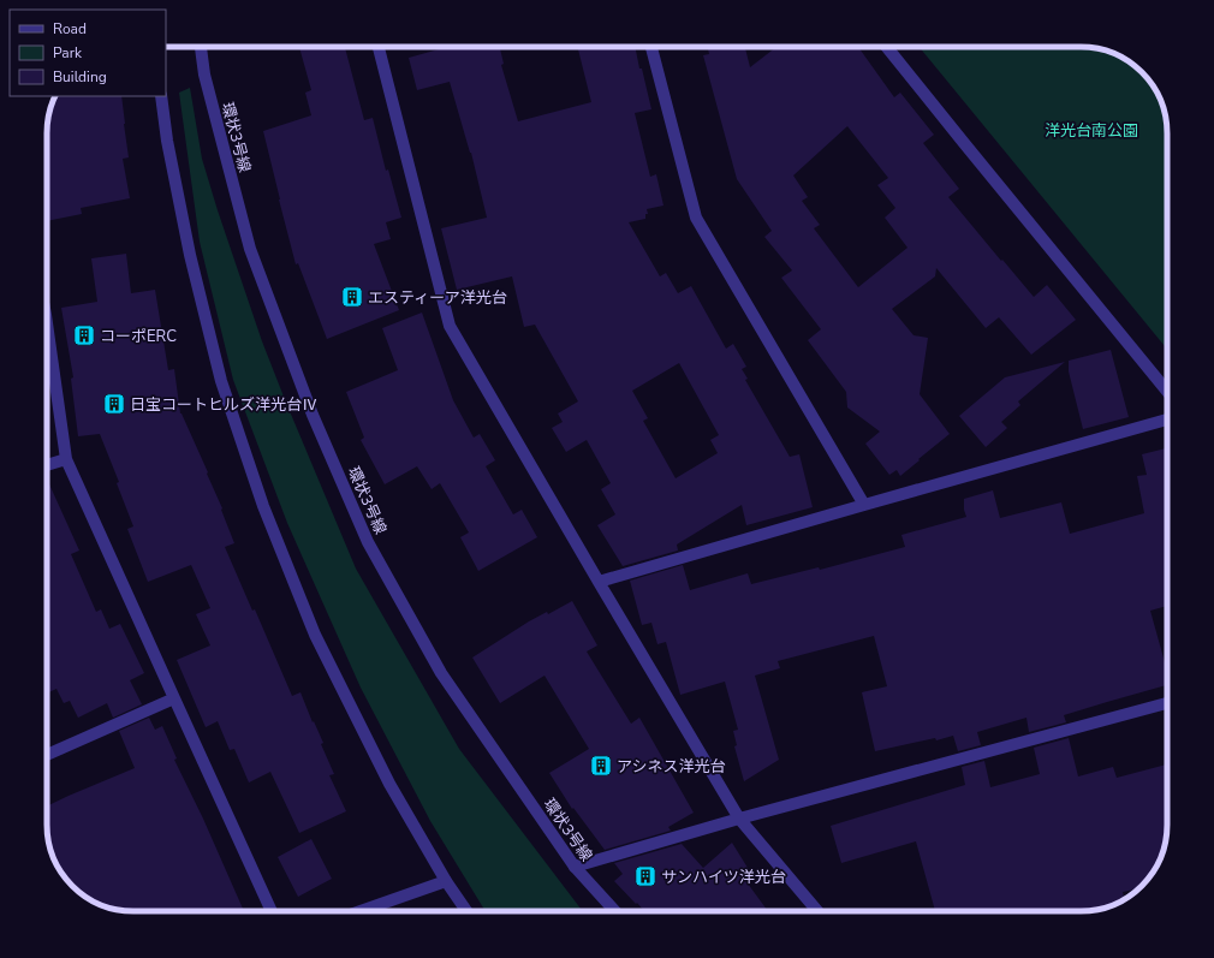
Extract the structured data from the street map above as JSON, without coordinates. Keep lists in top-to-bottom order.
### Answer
{
  "streets": {
    "street": ["環状3号線"]
  },
  "parks": ["洋光台南公園"],
  "places": {
    "building": [
      "エスティーア洋光台",
      "コーポERC",
      "日宝コートヒルズ洋光台Ⅳ",
      "アシネス洋光台",
      "サンハイツ洋光台"
    ]
  },
  "legend": ["Road", "Park", "Building"]
}
